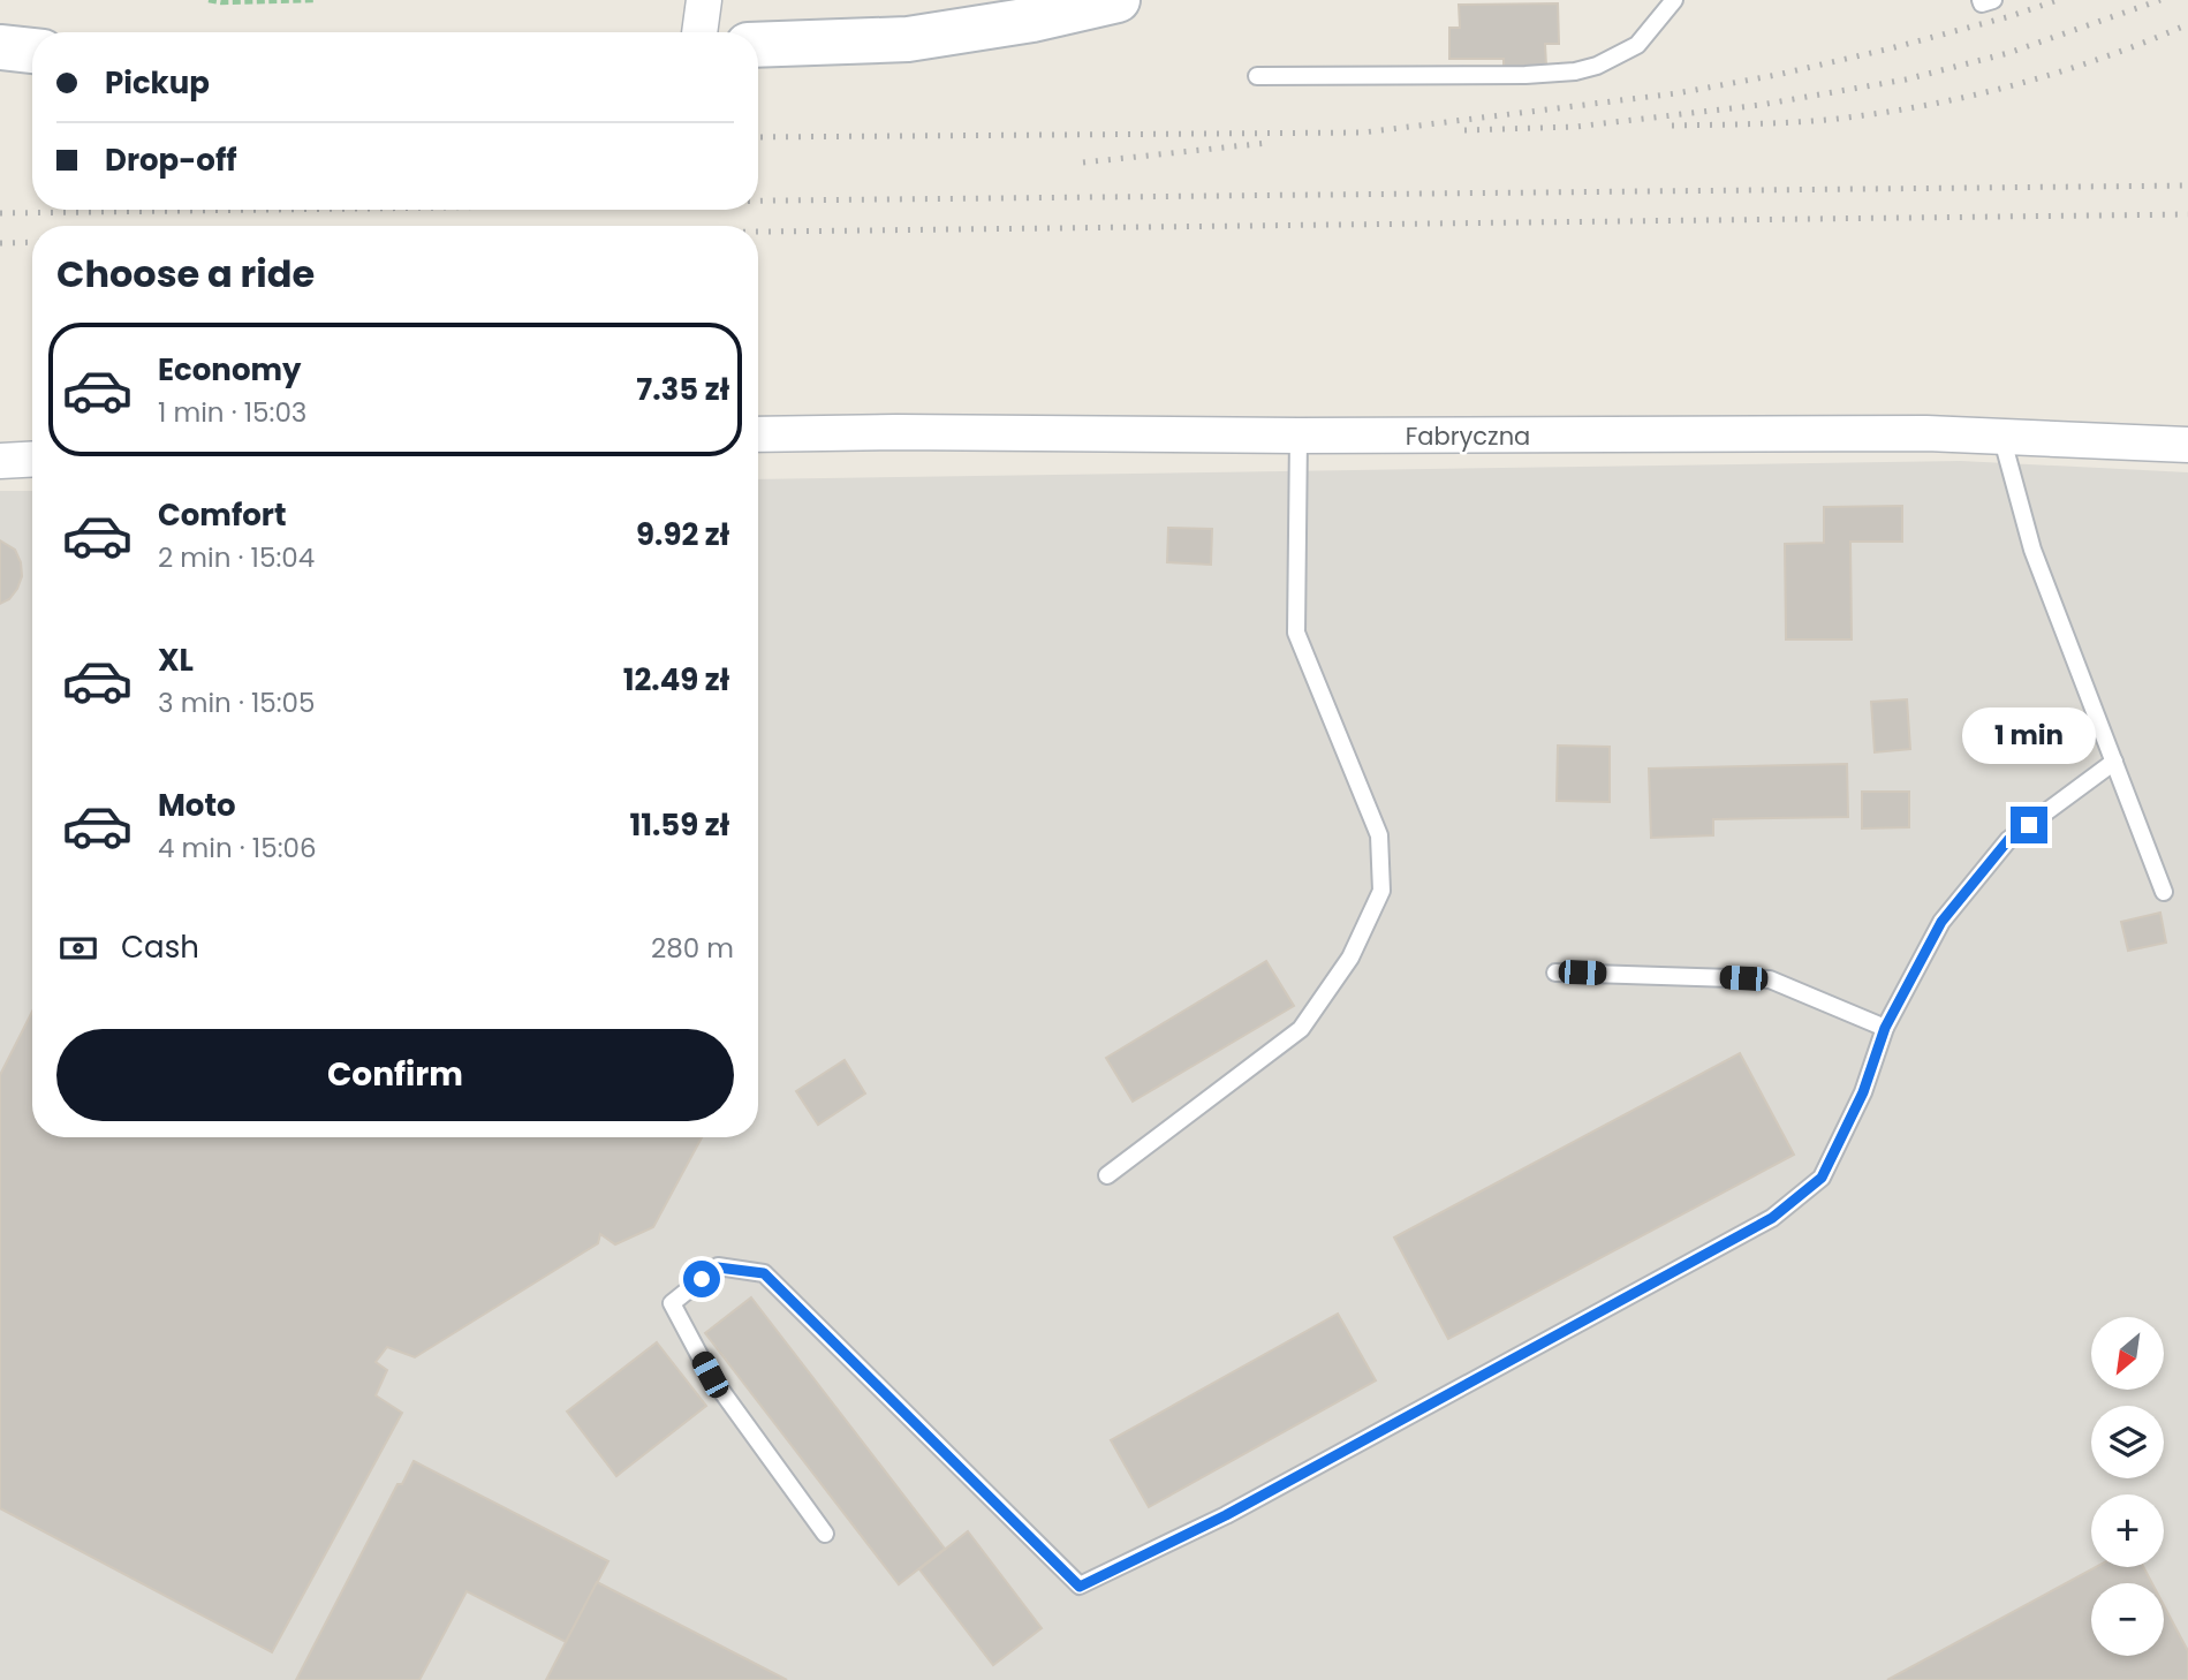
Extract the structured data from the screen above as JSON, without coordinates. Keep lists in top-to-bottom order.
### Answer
{
  "streets": {
    "street": ["Fabryczna"]
  },
  "north": "bottom left",
  "page": {
    "banner": ["Pickup", "Drop-off"],
    "heading": "Choose a ride",
    "list": [
      {
        "name": "Economy",
        "note": "1 min · 15:03",
        "value": "7.35 zł"
      },
      {
        "name": "Comfort",
        "note": "2 min · 15:04",
        "value": "9.92 zł"
      },
      {
        "name": "XL",
        "note": "3 min · 15:05",
        "value": "12.49 zł"
      },
      {
        "name": "Moto",
        "note": "4 min · 15:06",
        "value": "11.59 zł"
      }
    ],
    "bubble": "1 min",
    "pay": ["Cash", "280 m"],
    "buttons": "Confirm",
    "map_buttons": ["+", "−"]
  }
}
